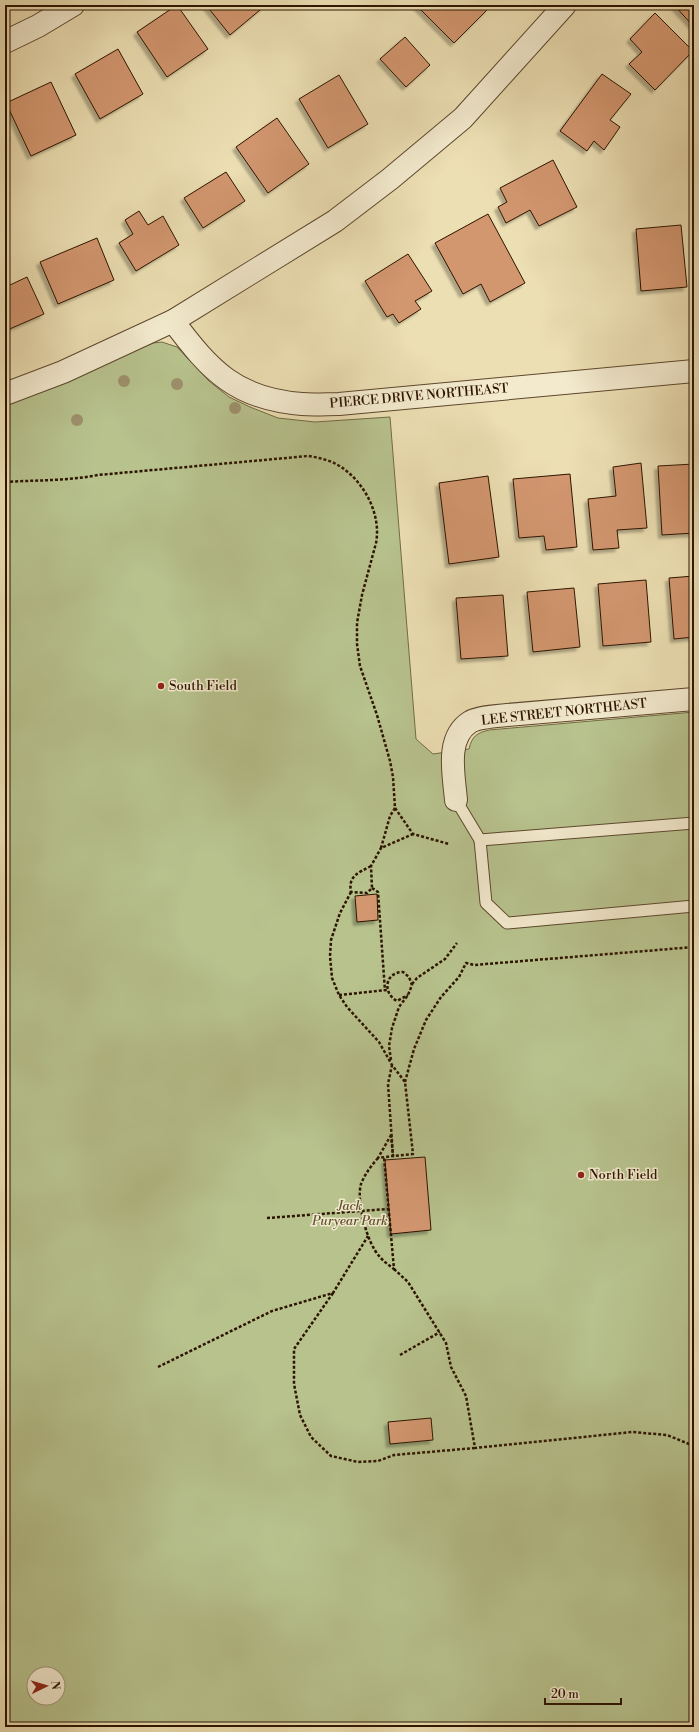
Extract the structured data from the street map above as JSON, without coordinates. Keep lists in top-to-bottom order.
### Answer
{
  "streets": {
    "street": ["PIERCE DRIVE NORTHEAST", "LEE STREET NORTHEAST"]
  },
  "parks": ["Jack Puryear Park"],
  "places": ["South Field", "North Field"],
  "scale_bar": "20 m",
  "north": "right"
}
